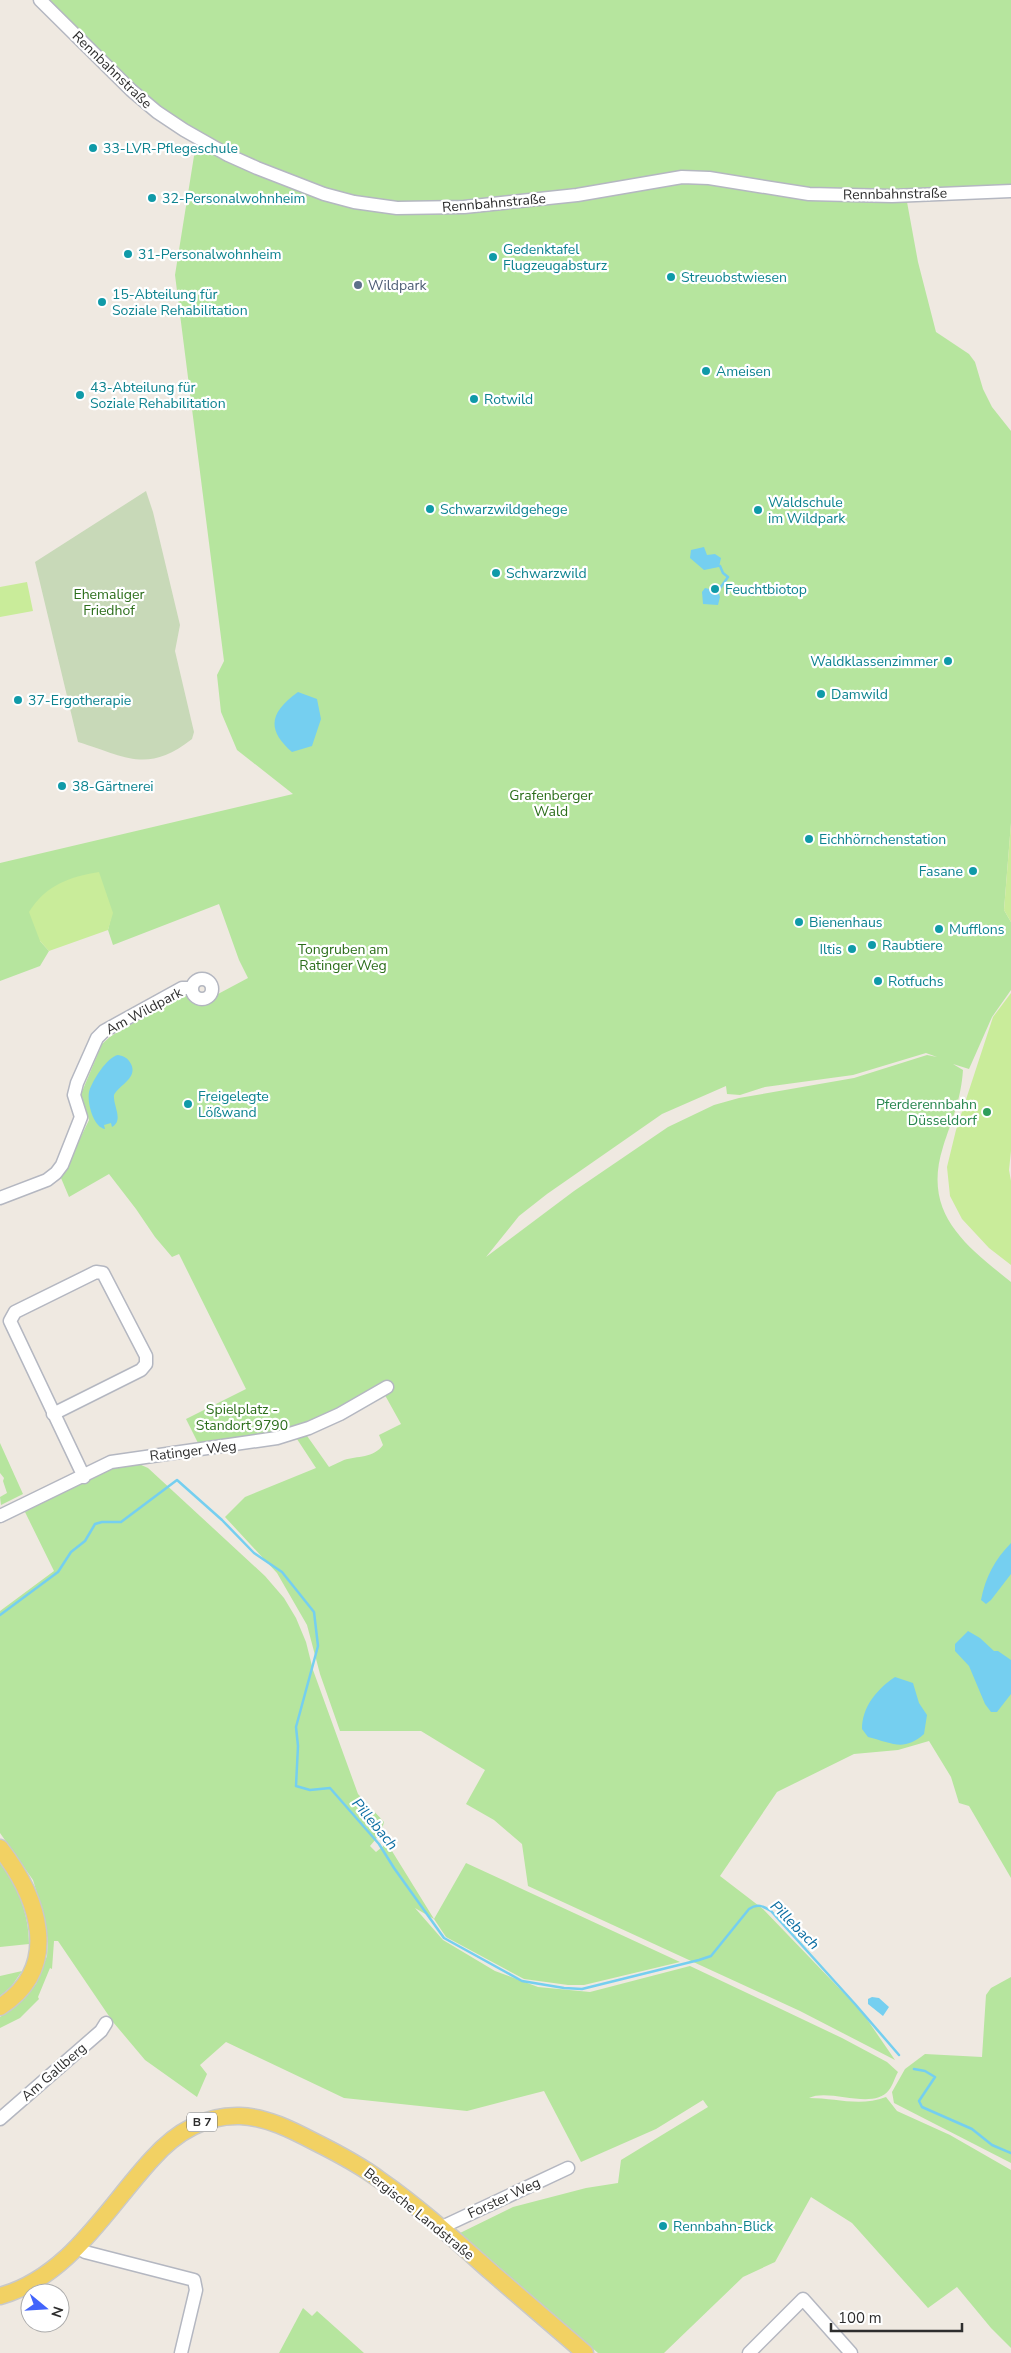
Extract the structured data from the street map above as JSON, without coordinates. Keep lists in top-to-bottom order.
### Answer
{
  "streets": {
    "main road": ["B 7", "Bergische Landstraße"],
    "street": [
      "Rennbahnstraße",
      "Am Wildpark",
      "Ratinger Weg",
      "Am Gallberg",
      "Forster Weg"
    ]
  },
  "crossings": [
    ["Forster Weg", "Bergische Landstraße"]
  ],
  "water": ["Pillebach"],
  "parks": [
    "Ehemaliger Friedhof",
    "Grafenberger Wald",
    "Tongruben am Ratinger Weg",
    "Spielplatz - Standort 9790"
  ],
  "places": [
    "33-LVR-Pflegeschule",
    "32-Personalwohnheim",
    "31-Personalwohnheim",
    "Gedenktafel Flugzeugabsturz",
    "Streuobstwiesen",
    "Wildpark",
    "15-Abteilung für Soziale Rehabilitation",
    "Ameisen",
    "43-Abteilung für Soziale Rehabilitation",
    "Rotwild",
    "Schwarzwildgehege",
    "Waldschule im Wildpark",
    "Schwarzwild",
    "Feuchtbiotop",
    "Waldklassenzimmer",
    "Damwild",
    "37-Ergotherapie",
    "38-Gärtnerei",
    "Eichhörnchenstation",
    "Fasane",
    "Bienenhaus",
    "Mufflons",
    "Raubtiere",
    "Iltis",
    "Rotfuchs",
    "Freigelegte Lößwand",
    "Pferderennbahn Düsseldorf",
    "Rennbahn-Blick"
  ],
  "scale_bar": "100 m",
  "north": "right"
}
